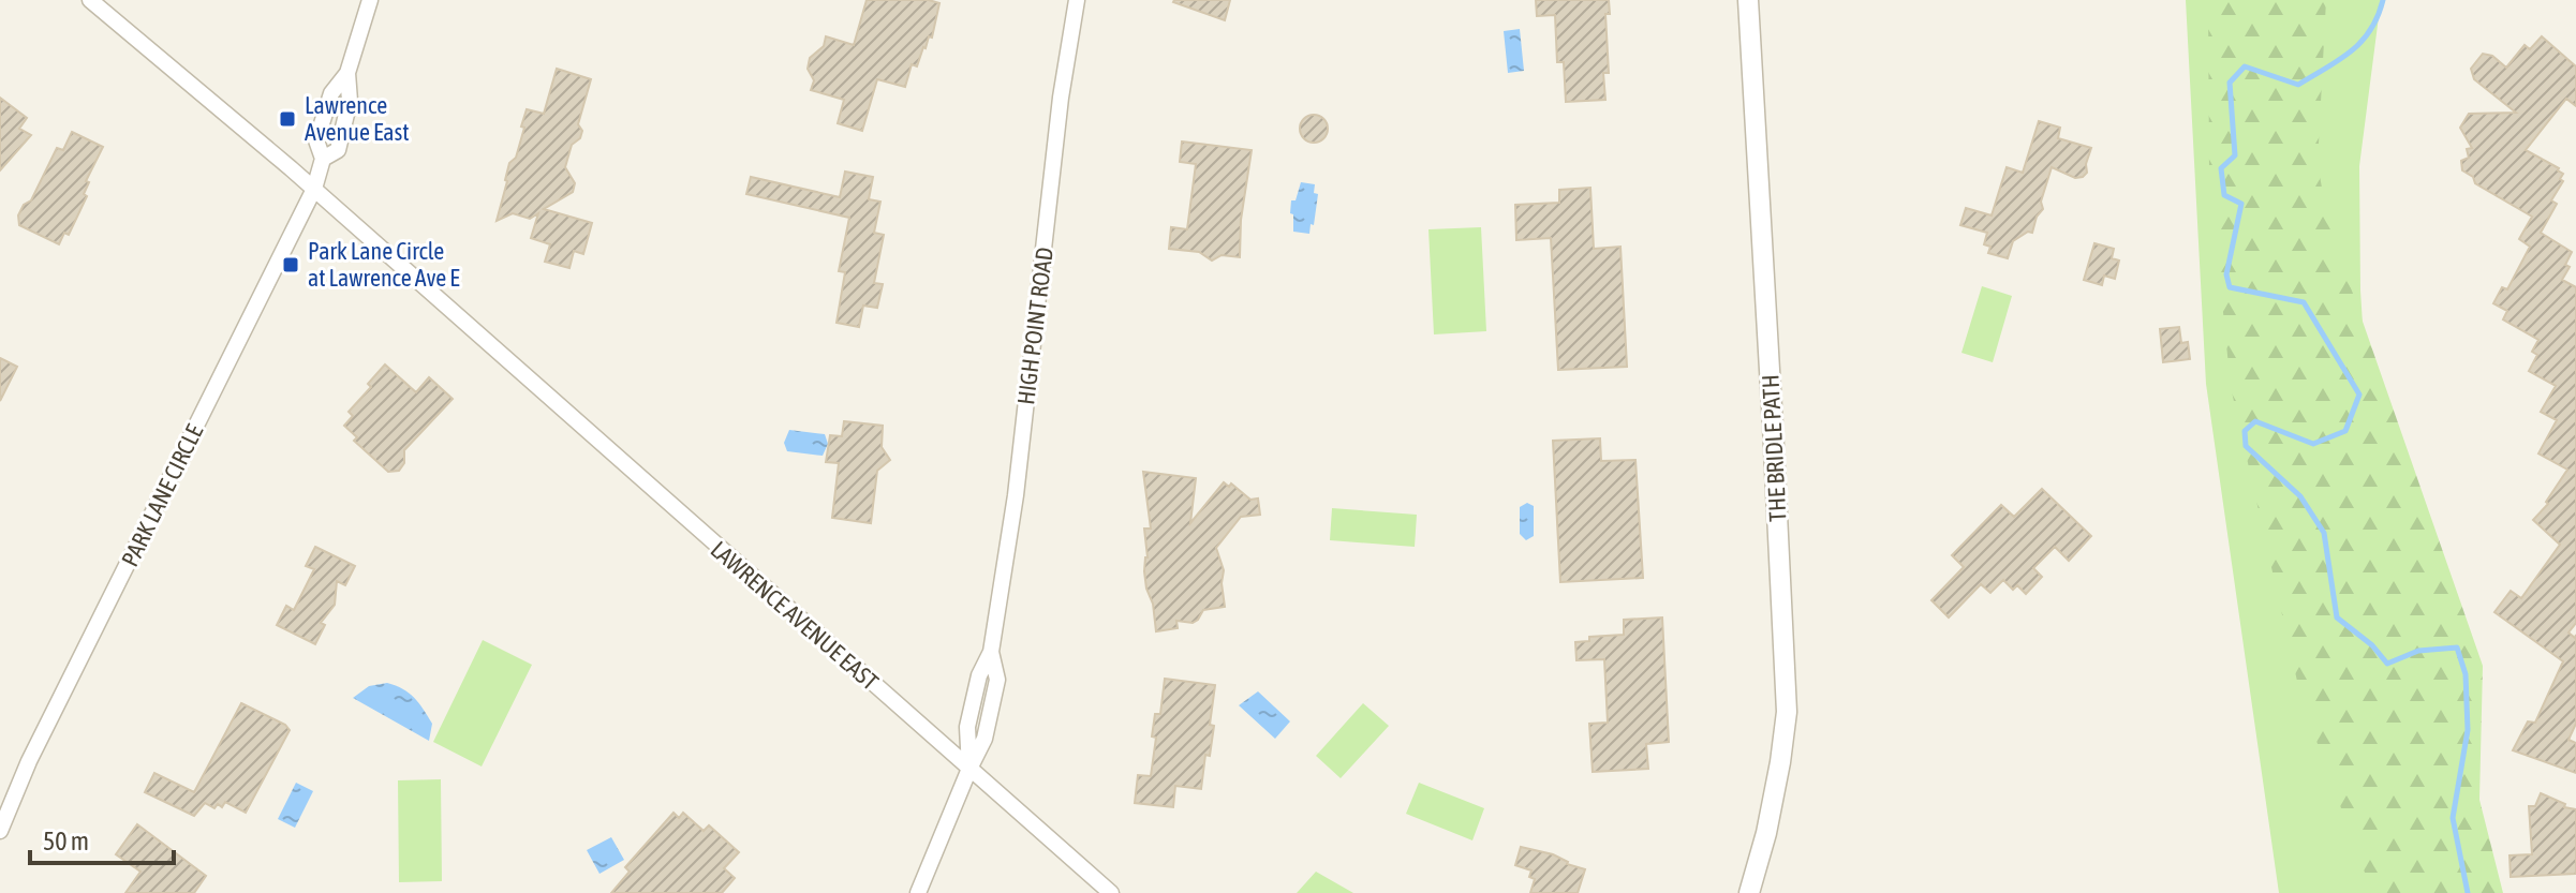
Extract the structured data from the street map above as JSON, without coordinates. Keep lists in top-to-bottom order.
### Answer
{
  "streets": {
    "street": [
      "HIGH POINT ROAD",
      "THE BRIDLE PATH",
      "PARK LANE CIRCLE",
      "LAWRENCE AVENUE EAST"
    ]
  },
  "crossings": [
    ["HIGH POINT ROAD", "LAWRENCE AVENUE EAST"],
    ["PARK LANE CIRCLE", "LAWRENCE AVENUE EAST"]
  ],
  "places": {
    "transit": ["Lawrence Avenue East", "Park Lane Circle at Lawrence Ave E"]
  },
  "scale_bar": "50 m"
}
